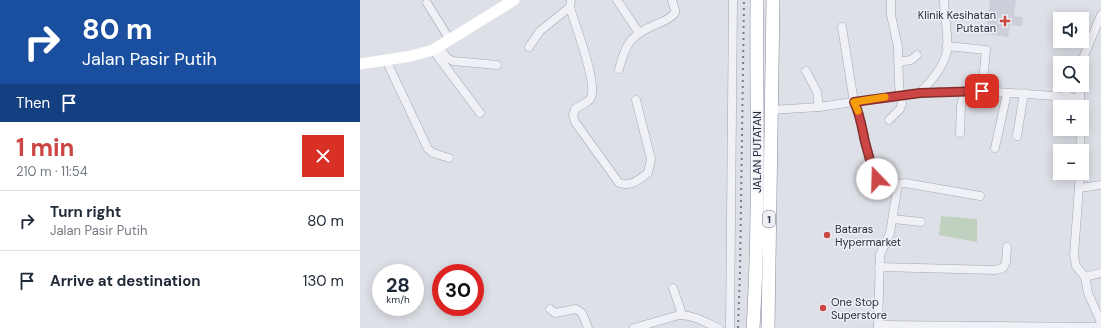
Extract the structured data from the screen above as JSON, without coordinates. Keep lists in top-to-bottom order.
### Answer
{
  "streets": {
    "highway": ["JALAN PUTATAN", "1"]
  },
  "places": {
    "health": ["Klinik Kesihatan Putatan"],
    "other": ["Bataras Hypermarket", "One Stop Superstore"]
  },
  "page": {
    "turn": ["80 m", "Jalan Pasir Putih"],
    "map_buttons": ["+", "−"],
    "then": "Then",
    "heading": ["1 min", "210 m · 11:54"],
    "list": [
      {
        "name": "Turn right",
        "note": "Jalan Pasir Putih",
        "value": "80 m"
      },
      {
        "name": "Arrive at destination",
        "value": "130 m"
      }
    ],
    "speed": "28 km/h",
    "limit": "30"
  }
}
